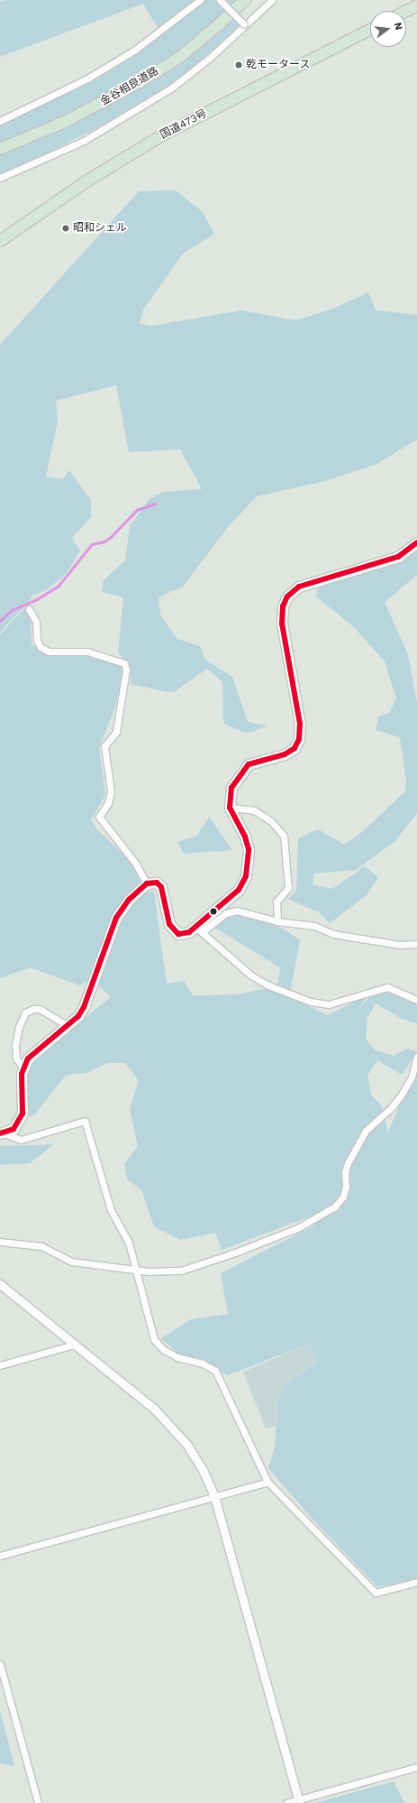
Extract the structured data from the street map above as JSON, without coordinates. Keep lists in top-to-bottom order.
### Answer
{
  "streets": {
    "highway": ["金谷相良道路", "国道473号"]
  },
  "places": ["乾モータース", "昭和シェル"],
  "north": "right"
}
